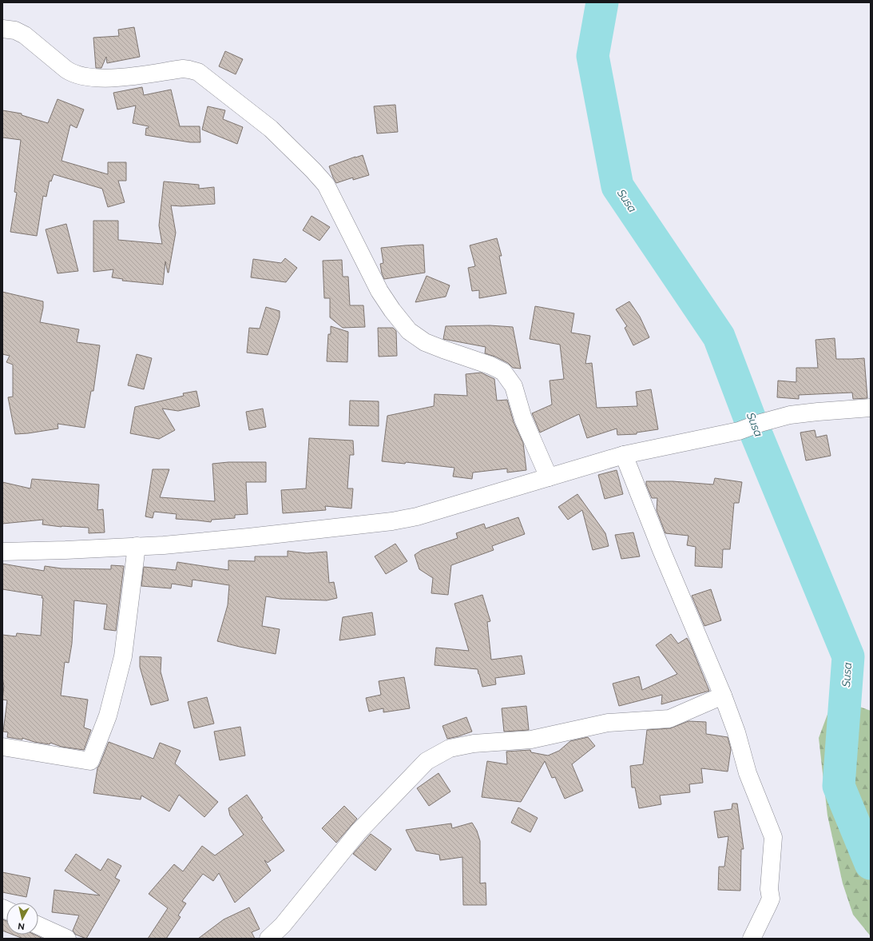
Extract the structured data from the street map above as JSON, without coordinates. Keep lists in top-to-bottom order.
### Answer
{
  "water": ["Susa"],
  "north": "bottom"
}
